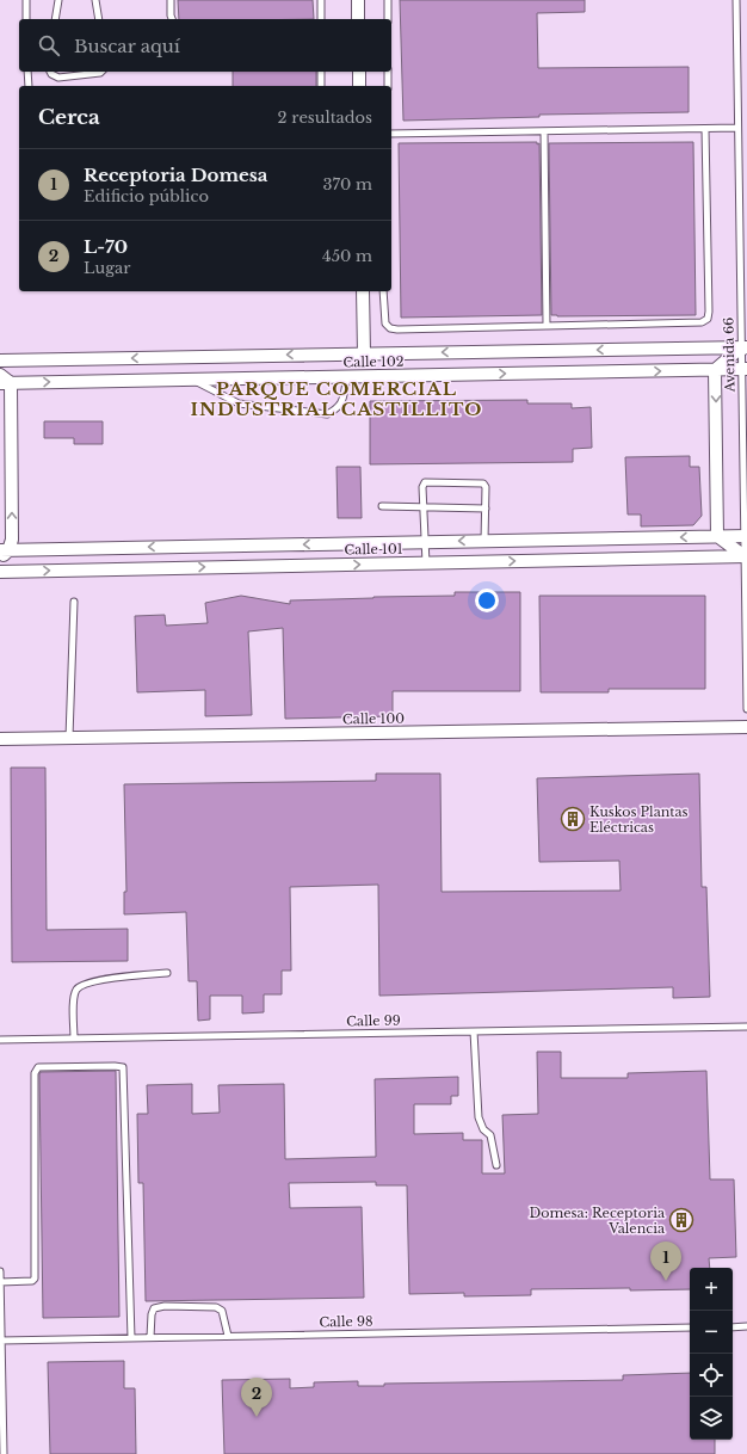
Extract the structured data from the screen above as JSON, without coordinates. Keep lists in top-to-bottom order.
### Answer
{
  "streets": {
    "street": ["Calle 102", "Calle 101", "Calle 100"],
    "lane": ["Avenida 66", "Calle 99", "Calle 98"]
  },
  "crossings": [
    ["Avenida 66", "Calle 102"],
    ["Avenida 66", "Calle 101"]
  ],
  "districts": ["PARQUE COMERCIAL INDUSTRIAL CASTILLITO"],
  "places": {
    "building": ["Kuskos Plantas Eléctricas", "Domesa: Receptoria Valencia"]
  },
  "page": {
    "search": "Buscar aquí",
    "heading": ["Cerca", "2 resultados"],
    "list": [
      {
        "mark": "1",
        "name": "Receptoria Domesa",
        "note": "Edificio público",
        "value": "370 m"
      },
      {
        "mark": "2",
        "name": "L-70",
        "note": "Lugar",
        "value": "450 m"
      }
    ],
    "pins": ["1", "2"],
    "map_buttons": ["+", "−"]
  }
}
